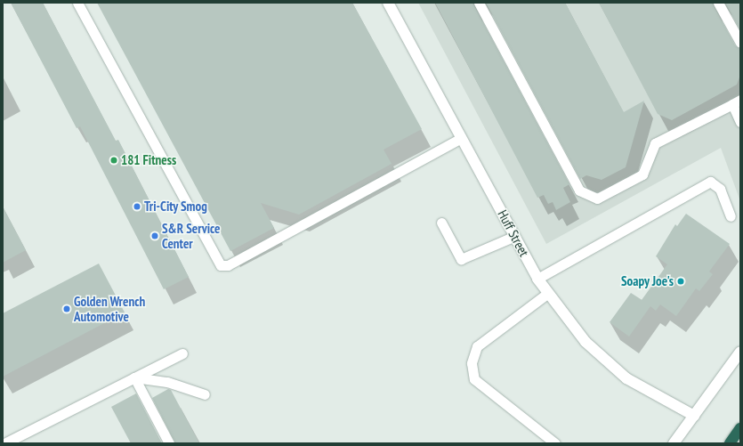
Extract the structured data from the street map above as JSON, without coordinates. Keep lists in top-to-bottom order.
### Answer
{
  "streets": {
    "street": ["Huff Street"]
  },
  "places": [
    "181 Fitness",
    "Tri-City Smog",
    "S&R Service Center",
    "Soapy Joe's",
    "Golden Wrench Automotive"
  ]
}
